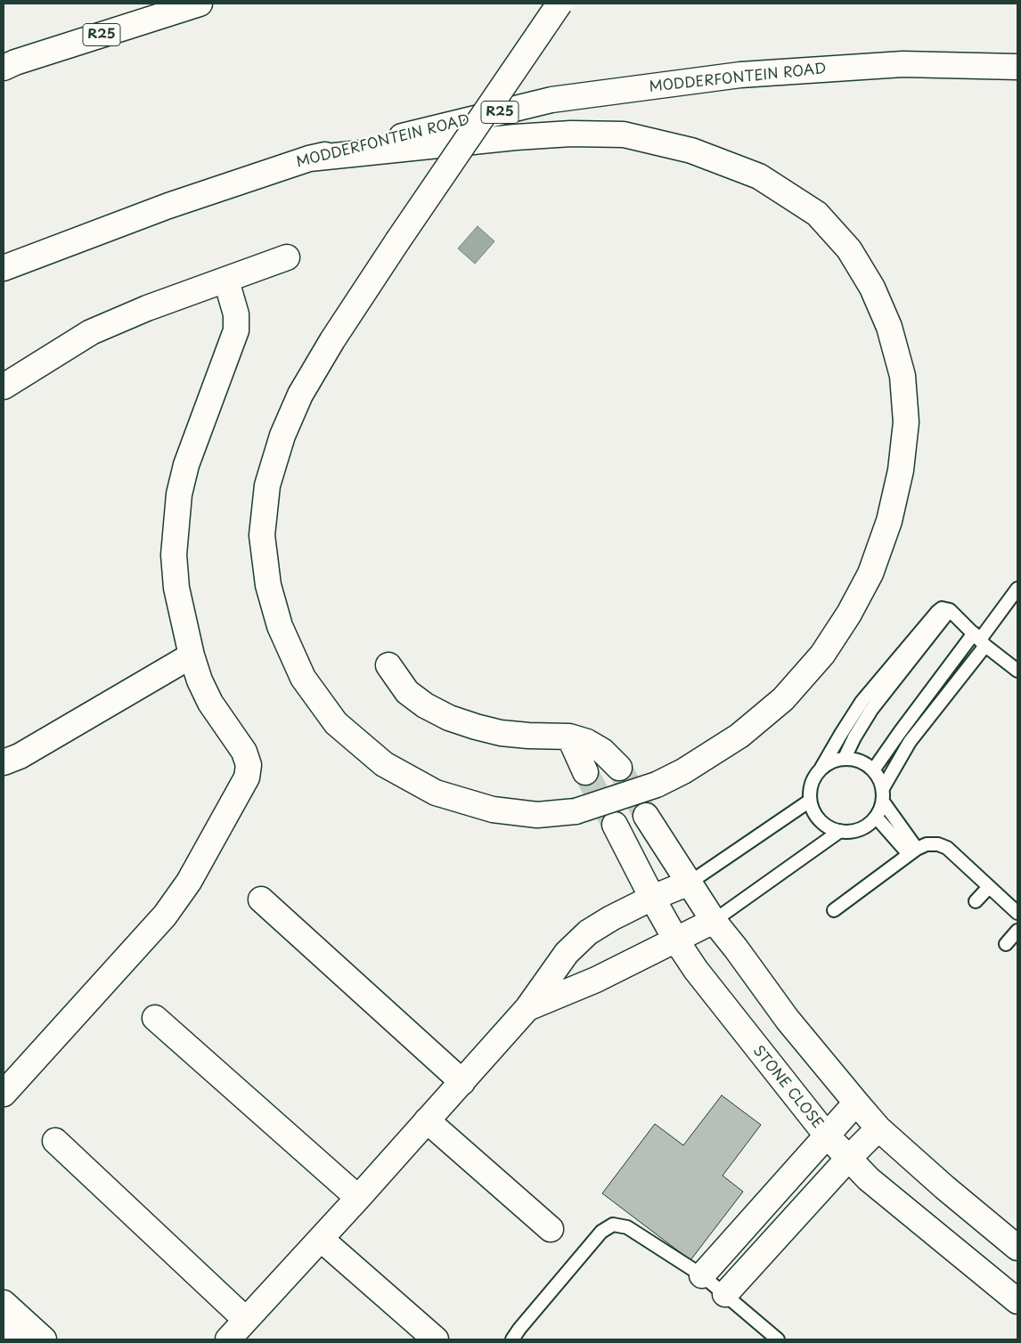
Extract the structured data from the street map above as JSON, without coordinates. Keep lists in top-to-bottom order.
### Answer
{
  "streets": {
    "street": ["R25", "MODDERFONTEIN ROAD", "STONE CLOSE"]
  }
}
